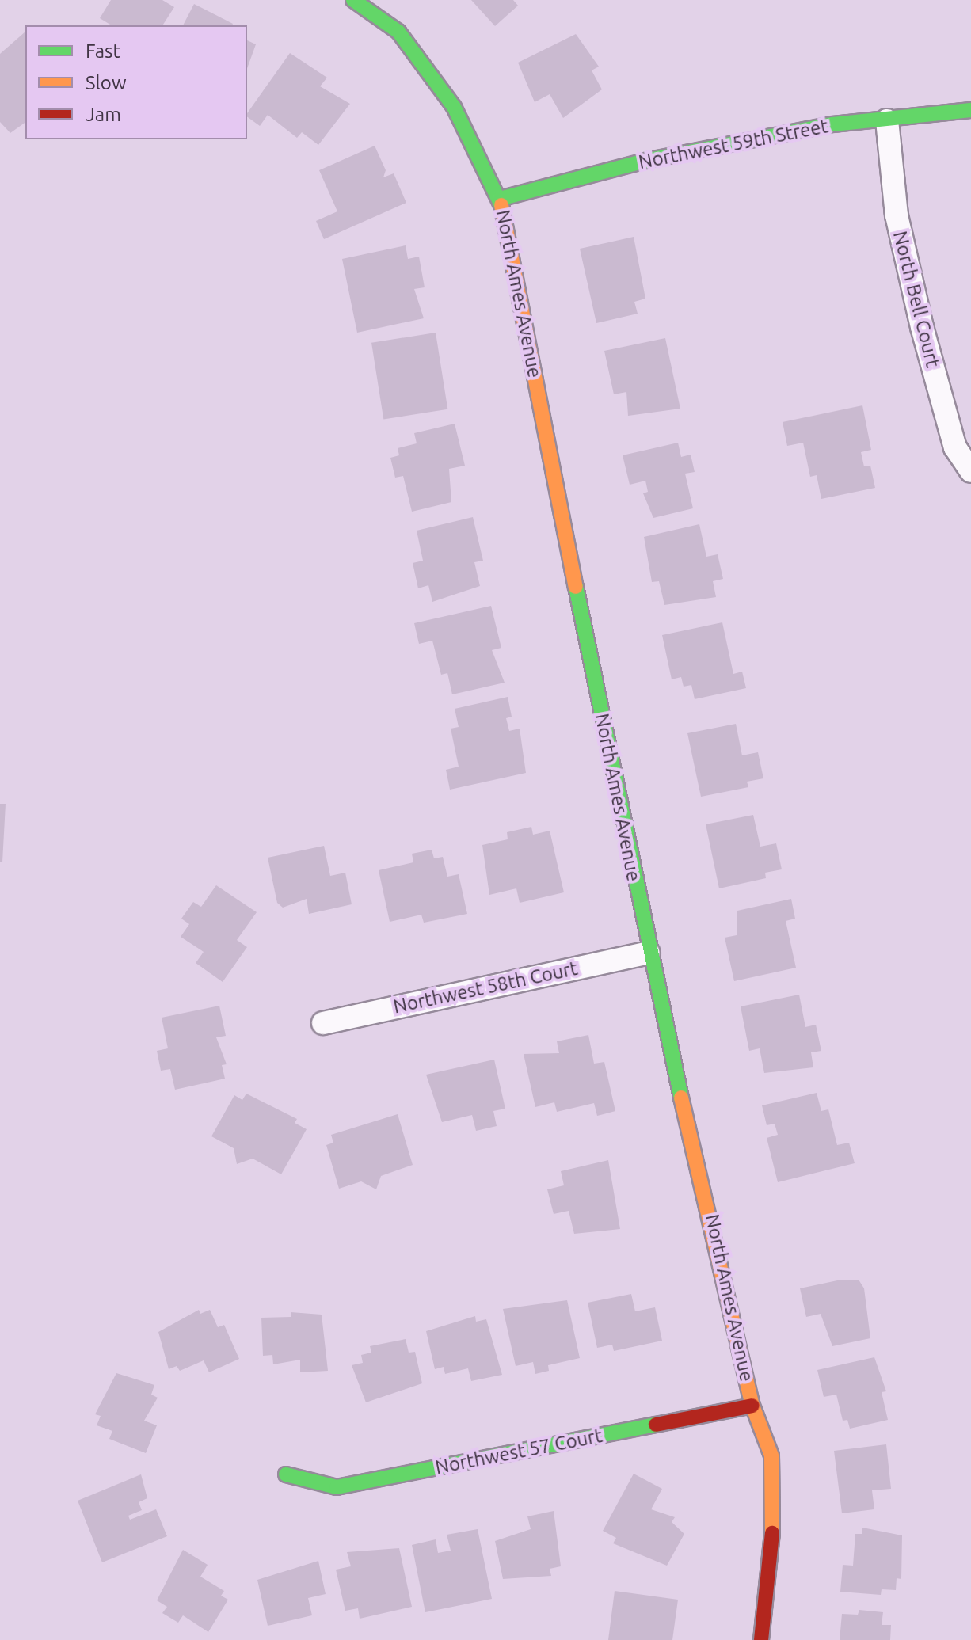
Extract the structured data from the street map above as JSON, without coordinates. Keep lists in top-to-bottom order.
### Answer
{
  "streets": {
    "street": [
      "Northwest 59th Street",
      "North Ames Avenue",
      "North Bell Court",
      "Northwest 58th Court",
      "Northwest 57 Court"
    ]
  },
  "crossings": [
    ["Northwest 59th Street", "North Ames Avenue"],
    ["Northwest 59th Street", "North Bell Court"],
    ["North Ames Avenue", "Northwest 58th Court"],
    ["North Ames Avenue", "Northwest 57 Court"]
  ],
  "legend": ["Fast", "Slow", "Jam"]
}
